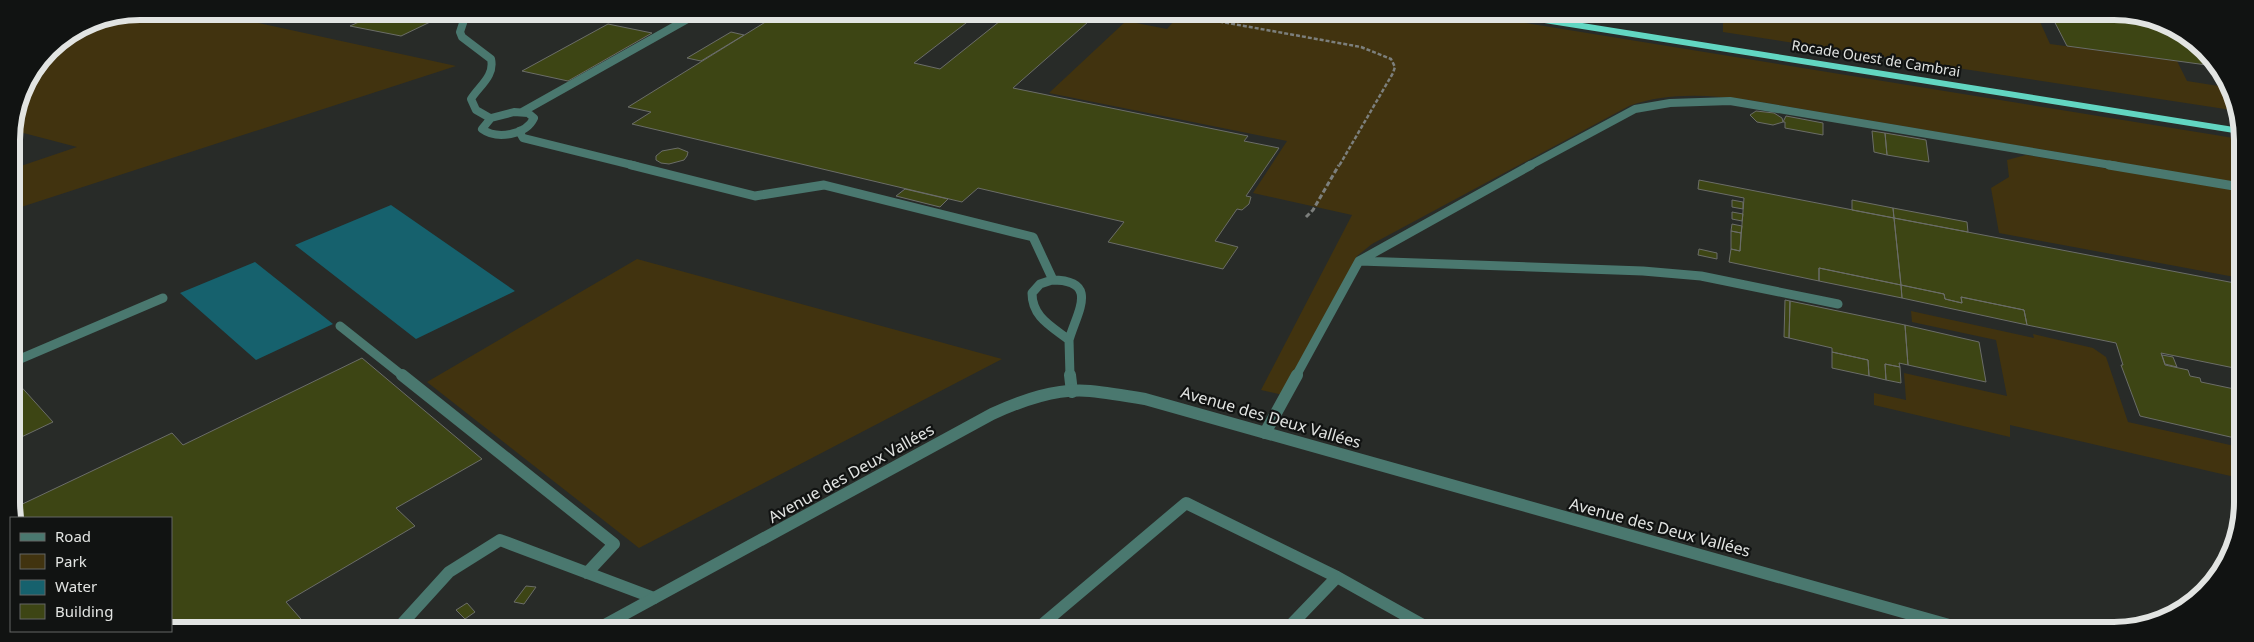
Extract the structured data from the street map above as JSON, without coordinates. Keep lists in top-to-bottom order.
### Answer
{
  "streets": {
    "highway": ["Rocade Ouest de Cambrai"],
    "street": ["Avenue des Deux Vallées"]
  },
  "legend": [
    "Road",
    "Park",
    "Water",
    "Building"
  ]
}
